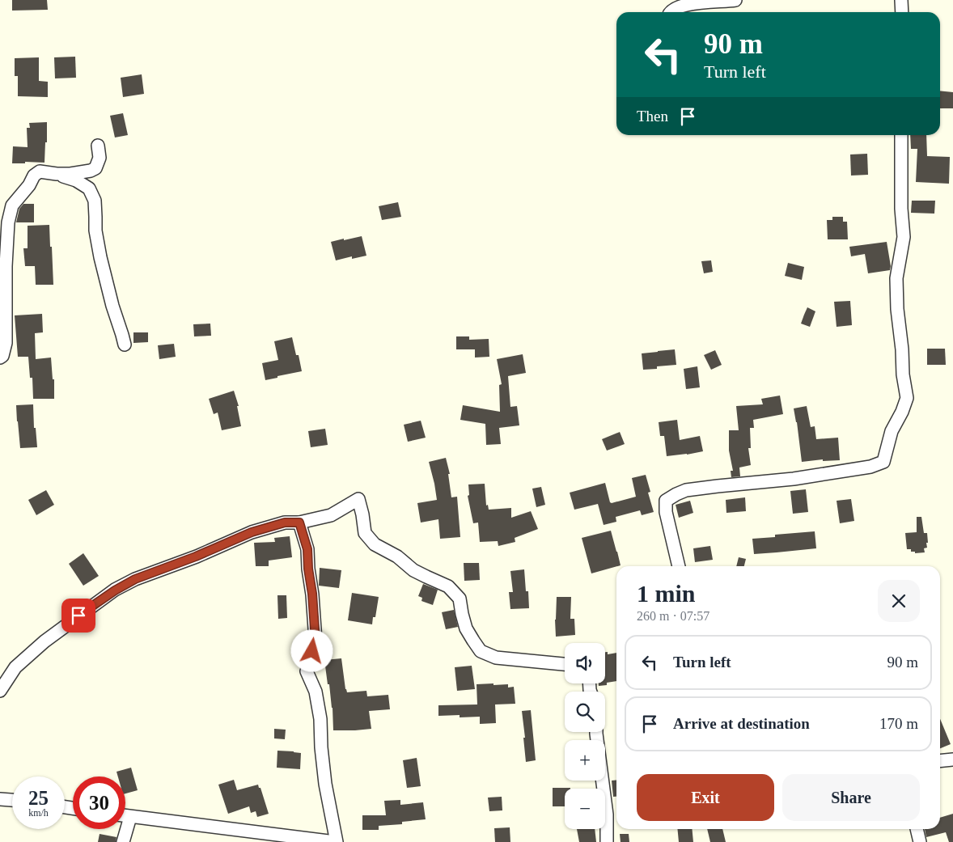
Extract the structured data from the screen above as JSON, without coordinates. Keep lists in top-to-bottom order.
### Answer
{
  "page": {
    "turn": ["90 m", "Turn left"],
    "then": "Then",
    "heading": ["1 min", "260 m · 07:57"],
    "list": [
      {
        "name": "Turn left",
        "value": "90 m"
      },
      {
        "name": "Arrive at destination",
        "value": "170 m"
      }
    ],
    "map_buttons": ["+", "−"],
    "buttons": ["Exit", "Share"],
    "speed": "25 km/h",
    "limit": "30"
  }
}
